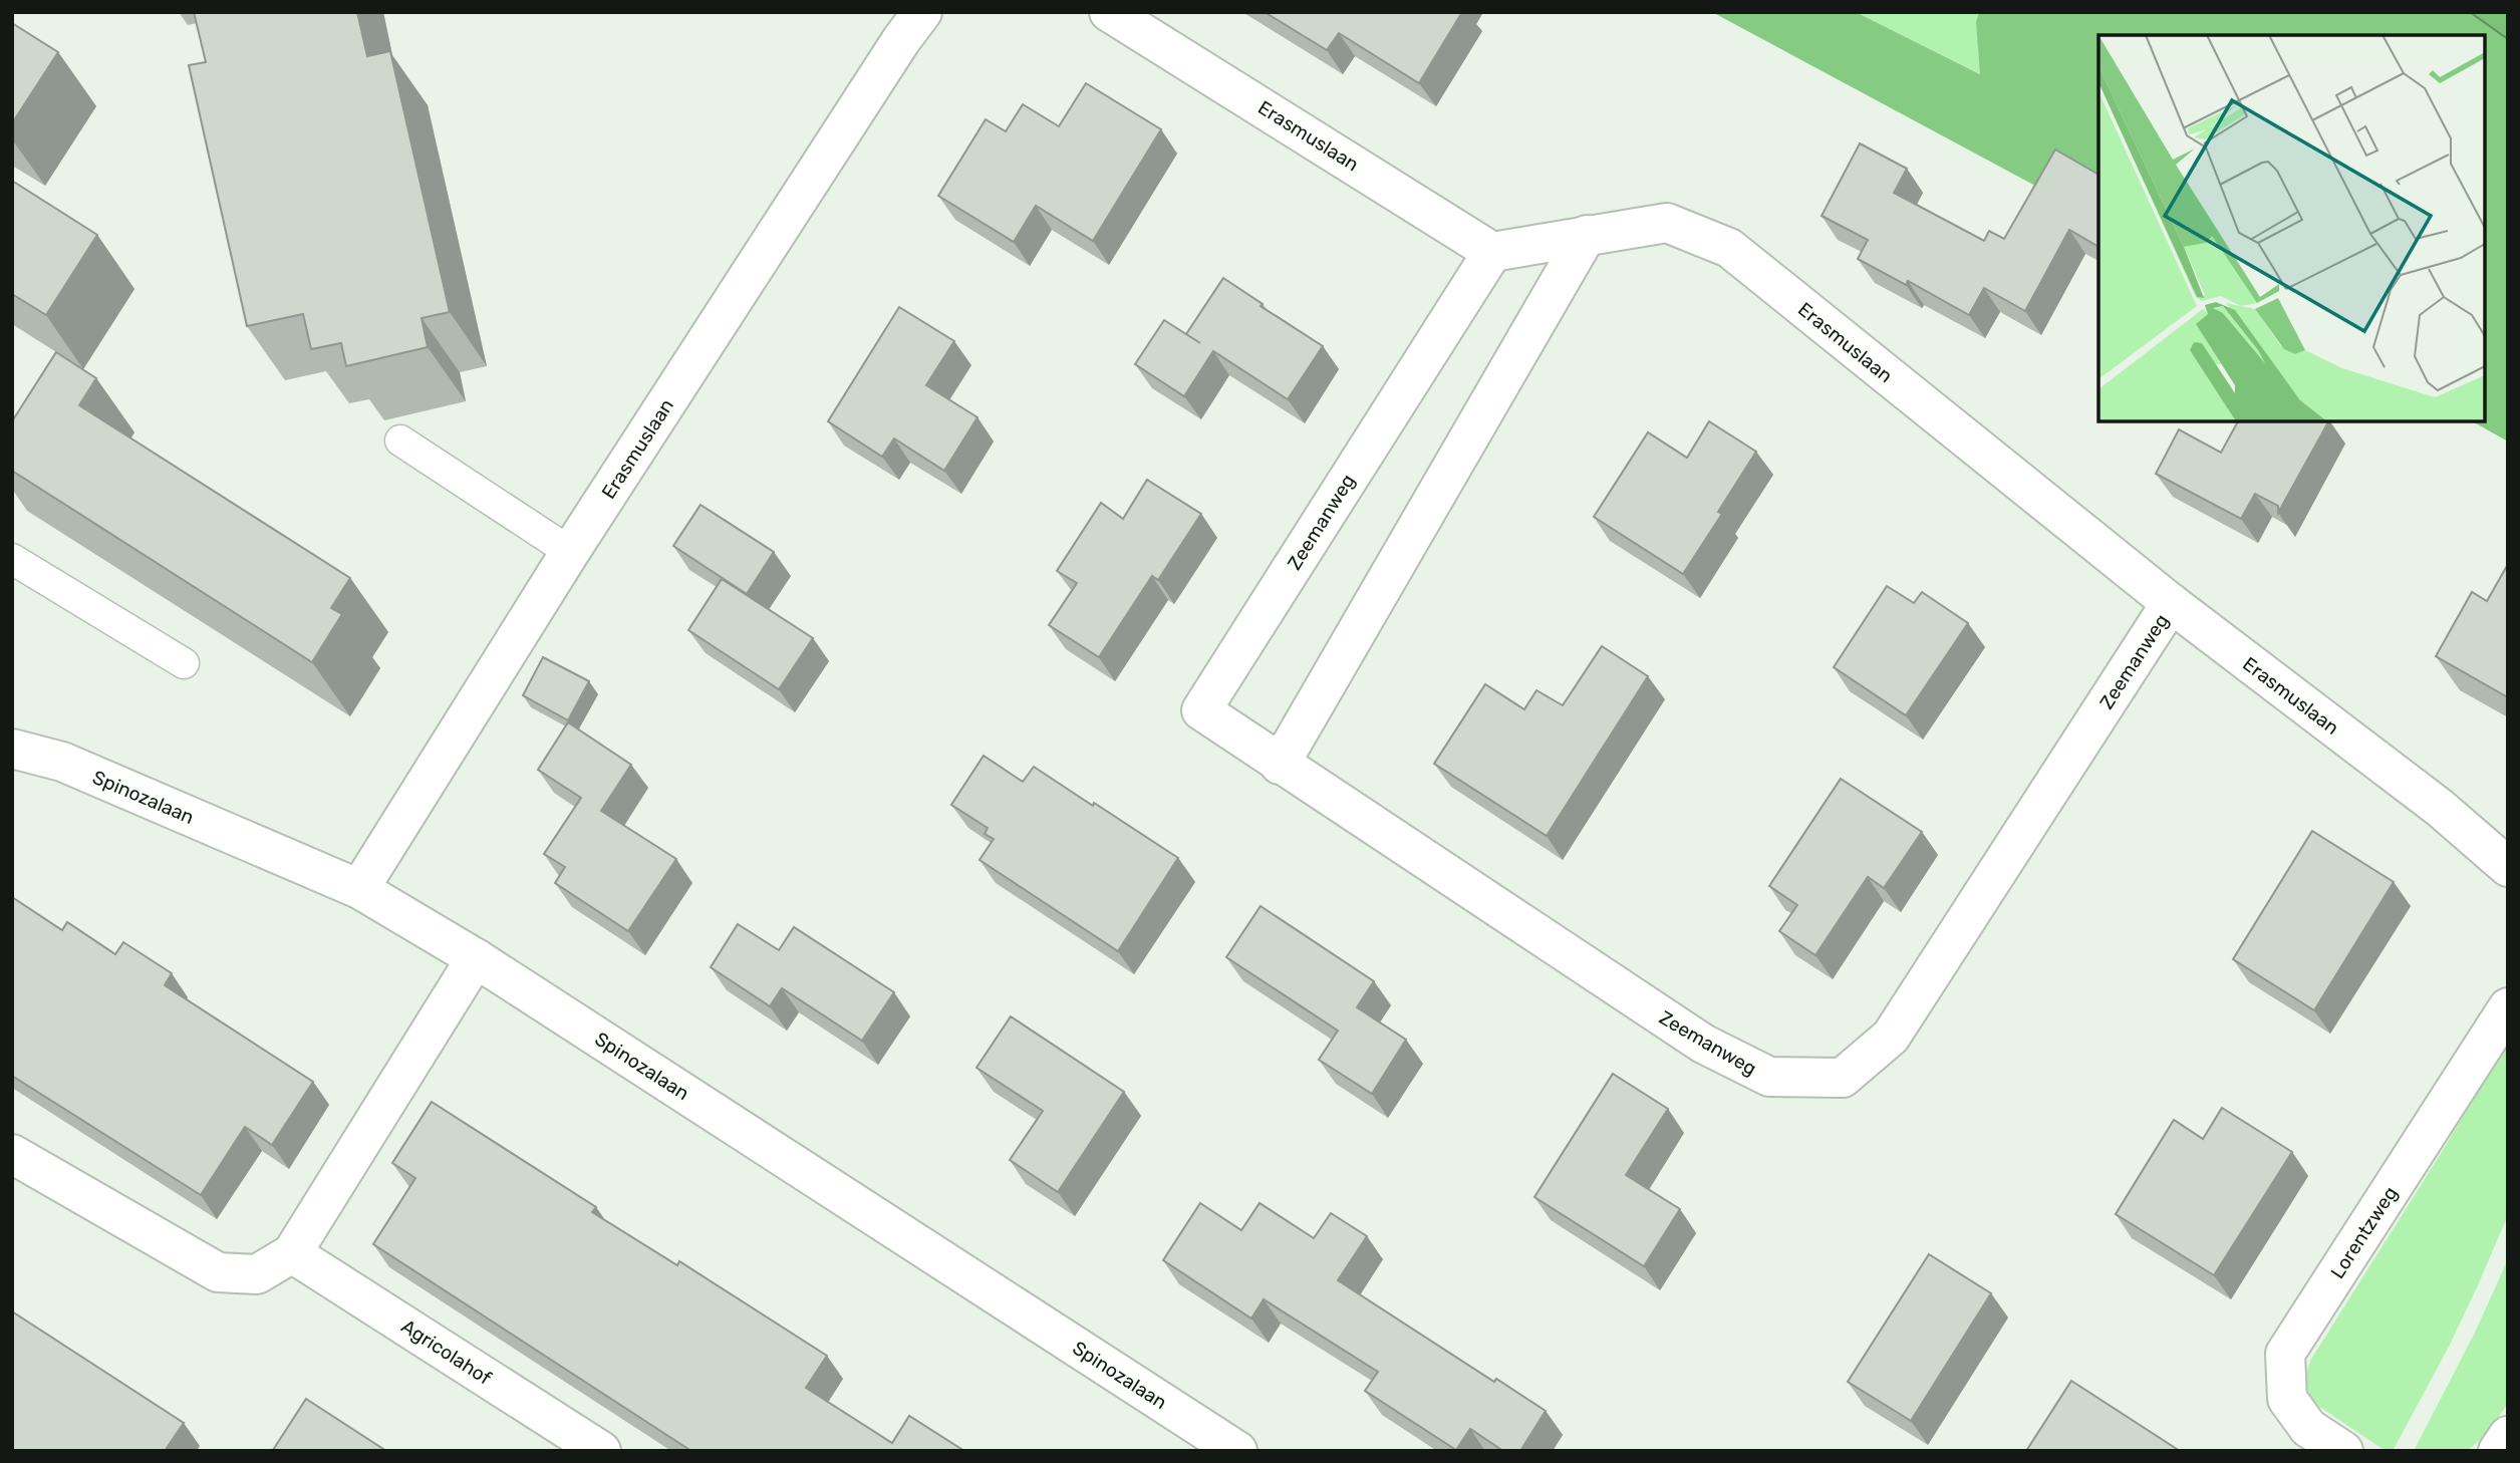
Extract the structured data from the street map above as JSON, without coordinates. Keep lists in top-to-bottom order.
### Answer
{
  "streets": {
    "street": [
      "Erasmuslaan",
      "Zeemanweg",
      "Spinozalaan",
      "Lorentzweg",
      "Agricolahof"
    ]
  },
  "crossings": [
    ["Erasmuslaan", "Zeemanweg"],
    ["Erasmuslaan", "Spinozalaan"]
  ]
}
